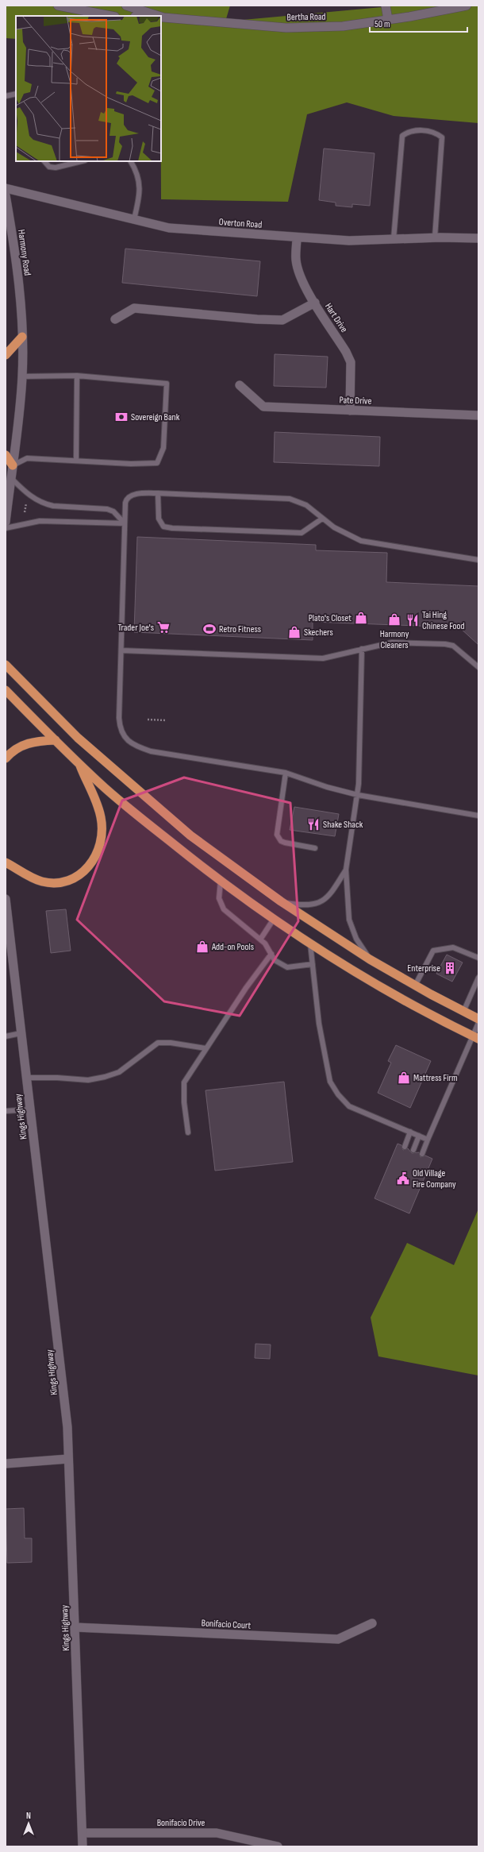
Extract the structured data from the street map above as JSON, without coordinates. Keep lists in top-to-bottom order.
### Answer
{
  "streets": {
    "street": [
      "Bertha Road",
      "Overton Road",
      "Harmony Road",
      "Hart Drive",
      "Pate Drive",
      "Kings Highway",
      "Bonifacio Court",
      "Bonifacio Drive"
    ]
  },
  "crossings": [
    ["Overton Road", "Hart Drive"],
    ["Hart Drive", "Pate Drive"],
    ["Kings Highway", "Bonifacio Court"],
    ["Kings Highway", "Bonifacio Drive"]
  ],
  "places": {
    "bank": ["Sovereign Bank"],
    "shop": [
      "Plato's Closet",
      "Harmony Cleaners",
      "Skechers",
      "Add-on Pools",
      "Mattress Firm"
    ],
    "restaurant": ["Tai Hing Chinese Food", "Shake Shack"],
    "supermarket": ["Trader Joe's"],
    "sports": ["Retro Fitness"],
    "building": ["Enterprise"],
    "public building": ["Old Village Fire Company"]
  },
  "scale_bar": "50 m",
  "north": "top"
}
